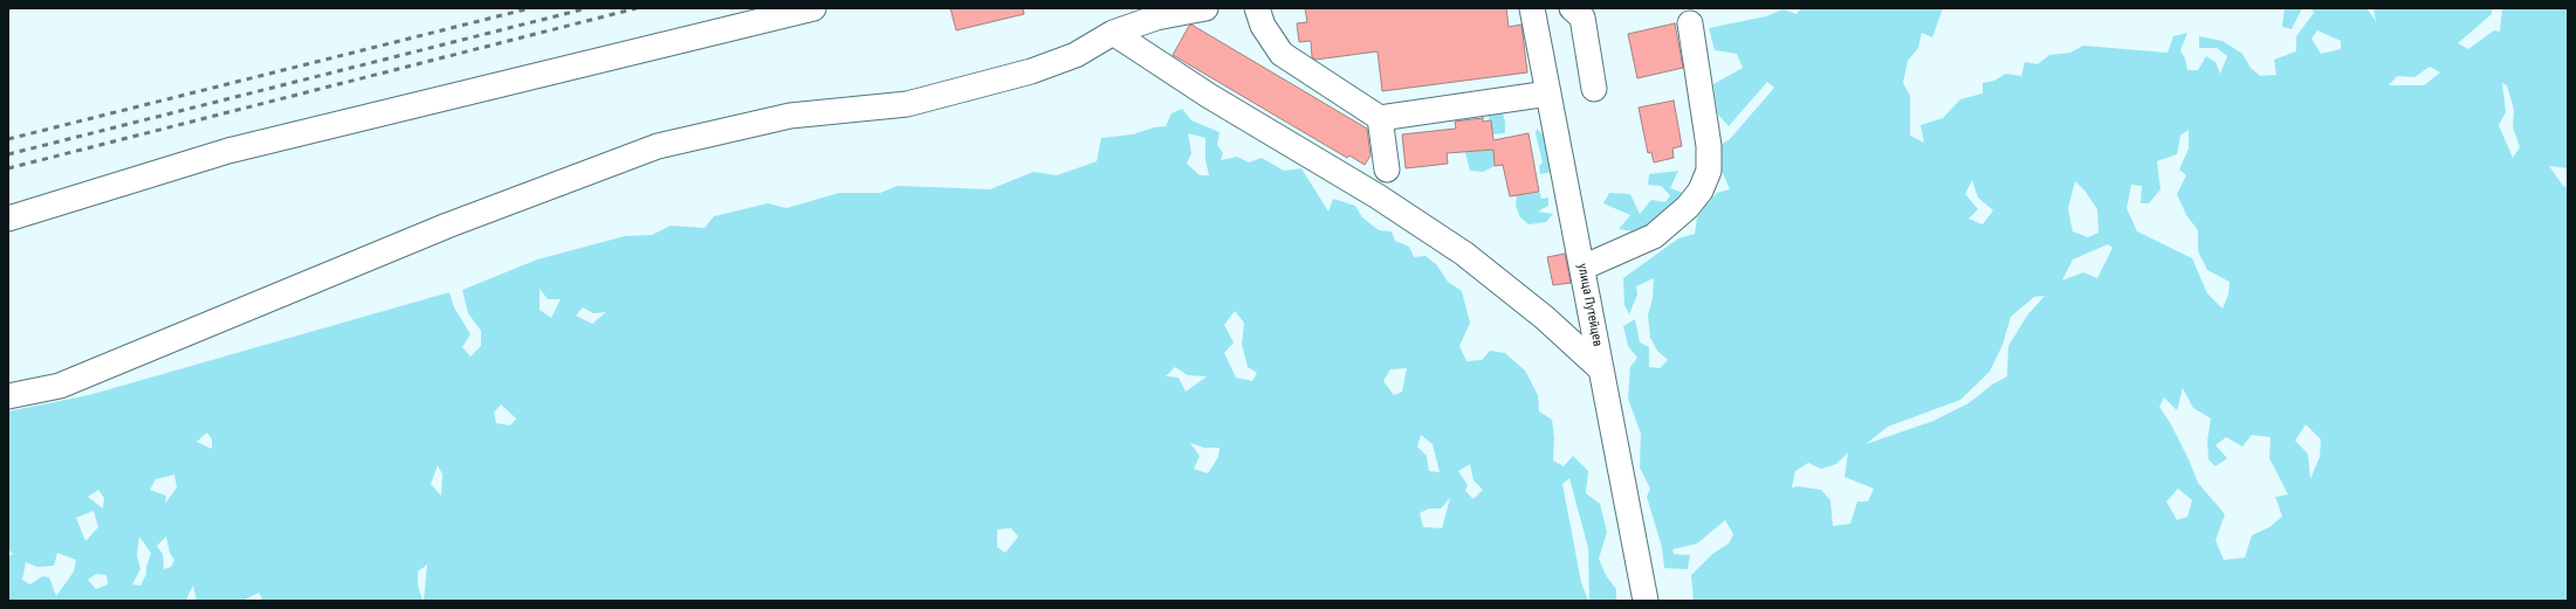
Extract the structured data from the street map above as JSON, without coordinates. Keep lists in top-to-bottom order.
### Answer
{
  "streets": {
    "street": ["улица Путейцев"]
  }
}
